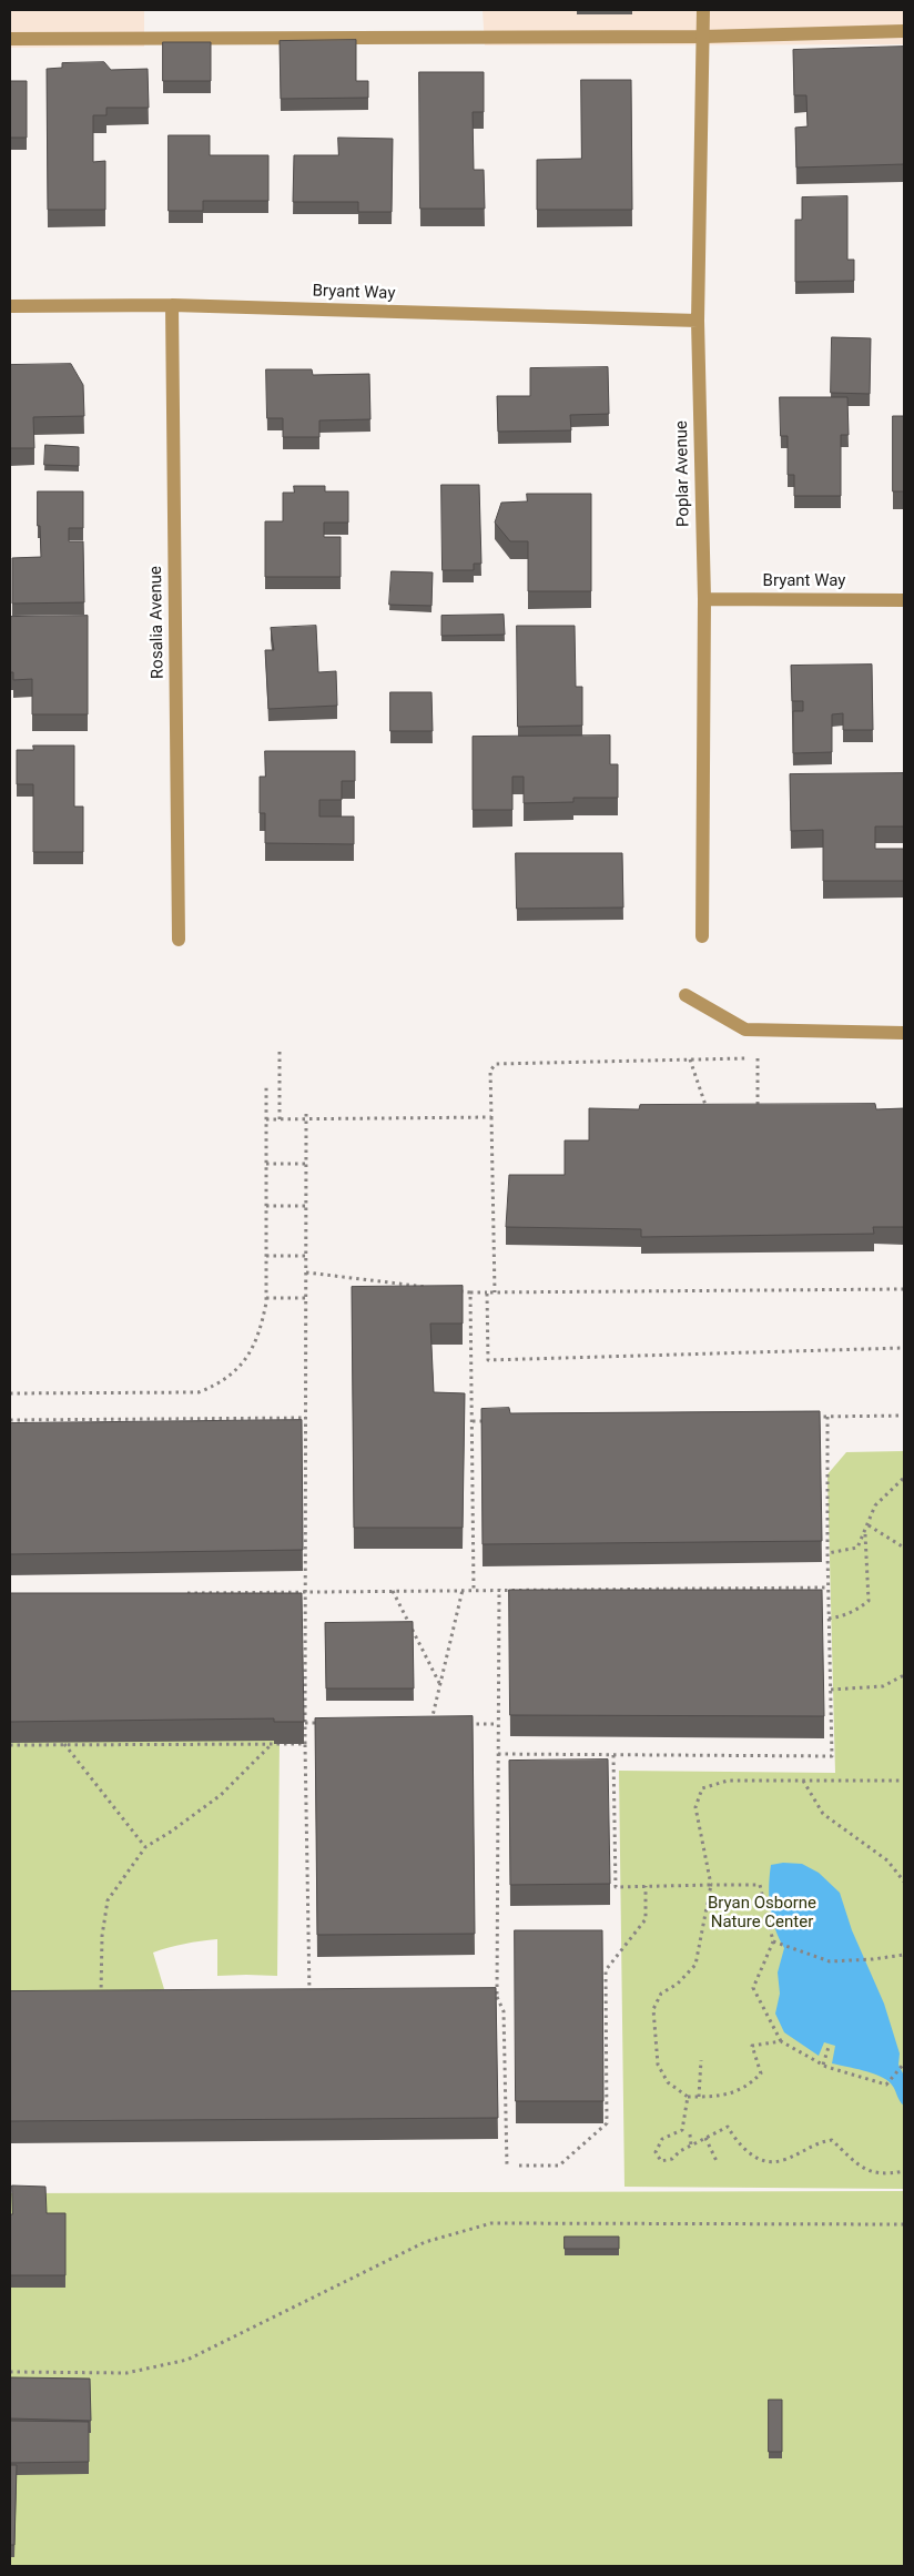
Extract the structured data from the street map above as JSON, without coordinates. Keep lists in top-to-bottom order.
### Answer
{
  "streets": {
    "street": ["Bryant Way", "Poplar Avenue", "Rosalia Avenue"]
  },
  "crossings": [
    ["Bryant Way", "Poplar Avenue"],
    ["Bryant Way", "Rosalia Avenue"]
  ],
  "parks": ["Bryan Osborne Nature Center"]
}
